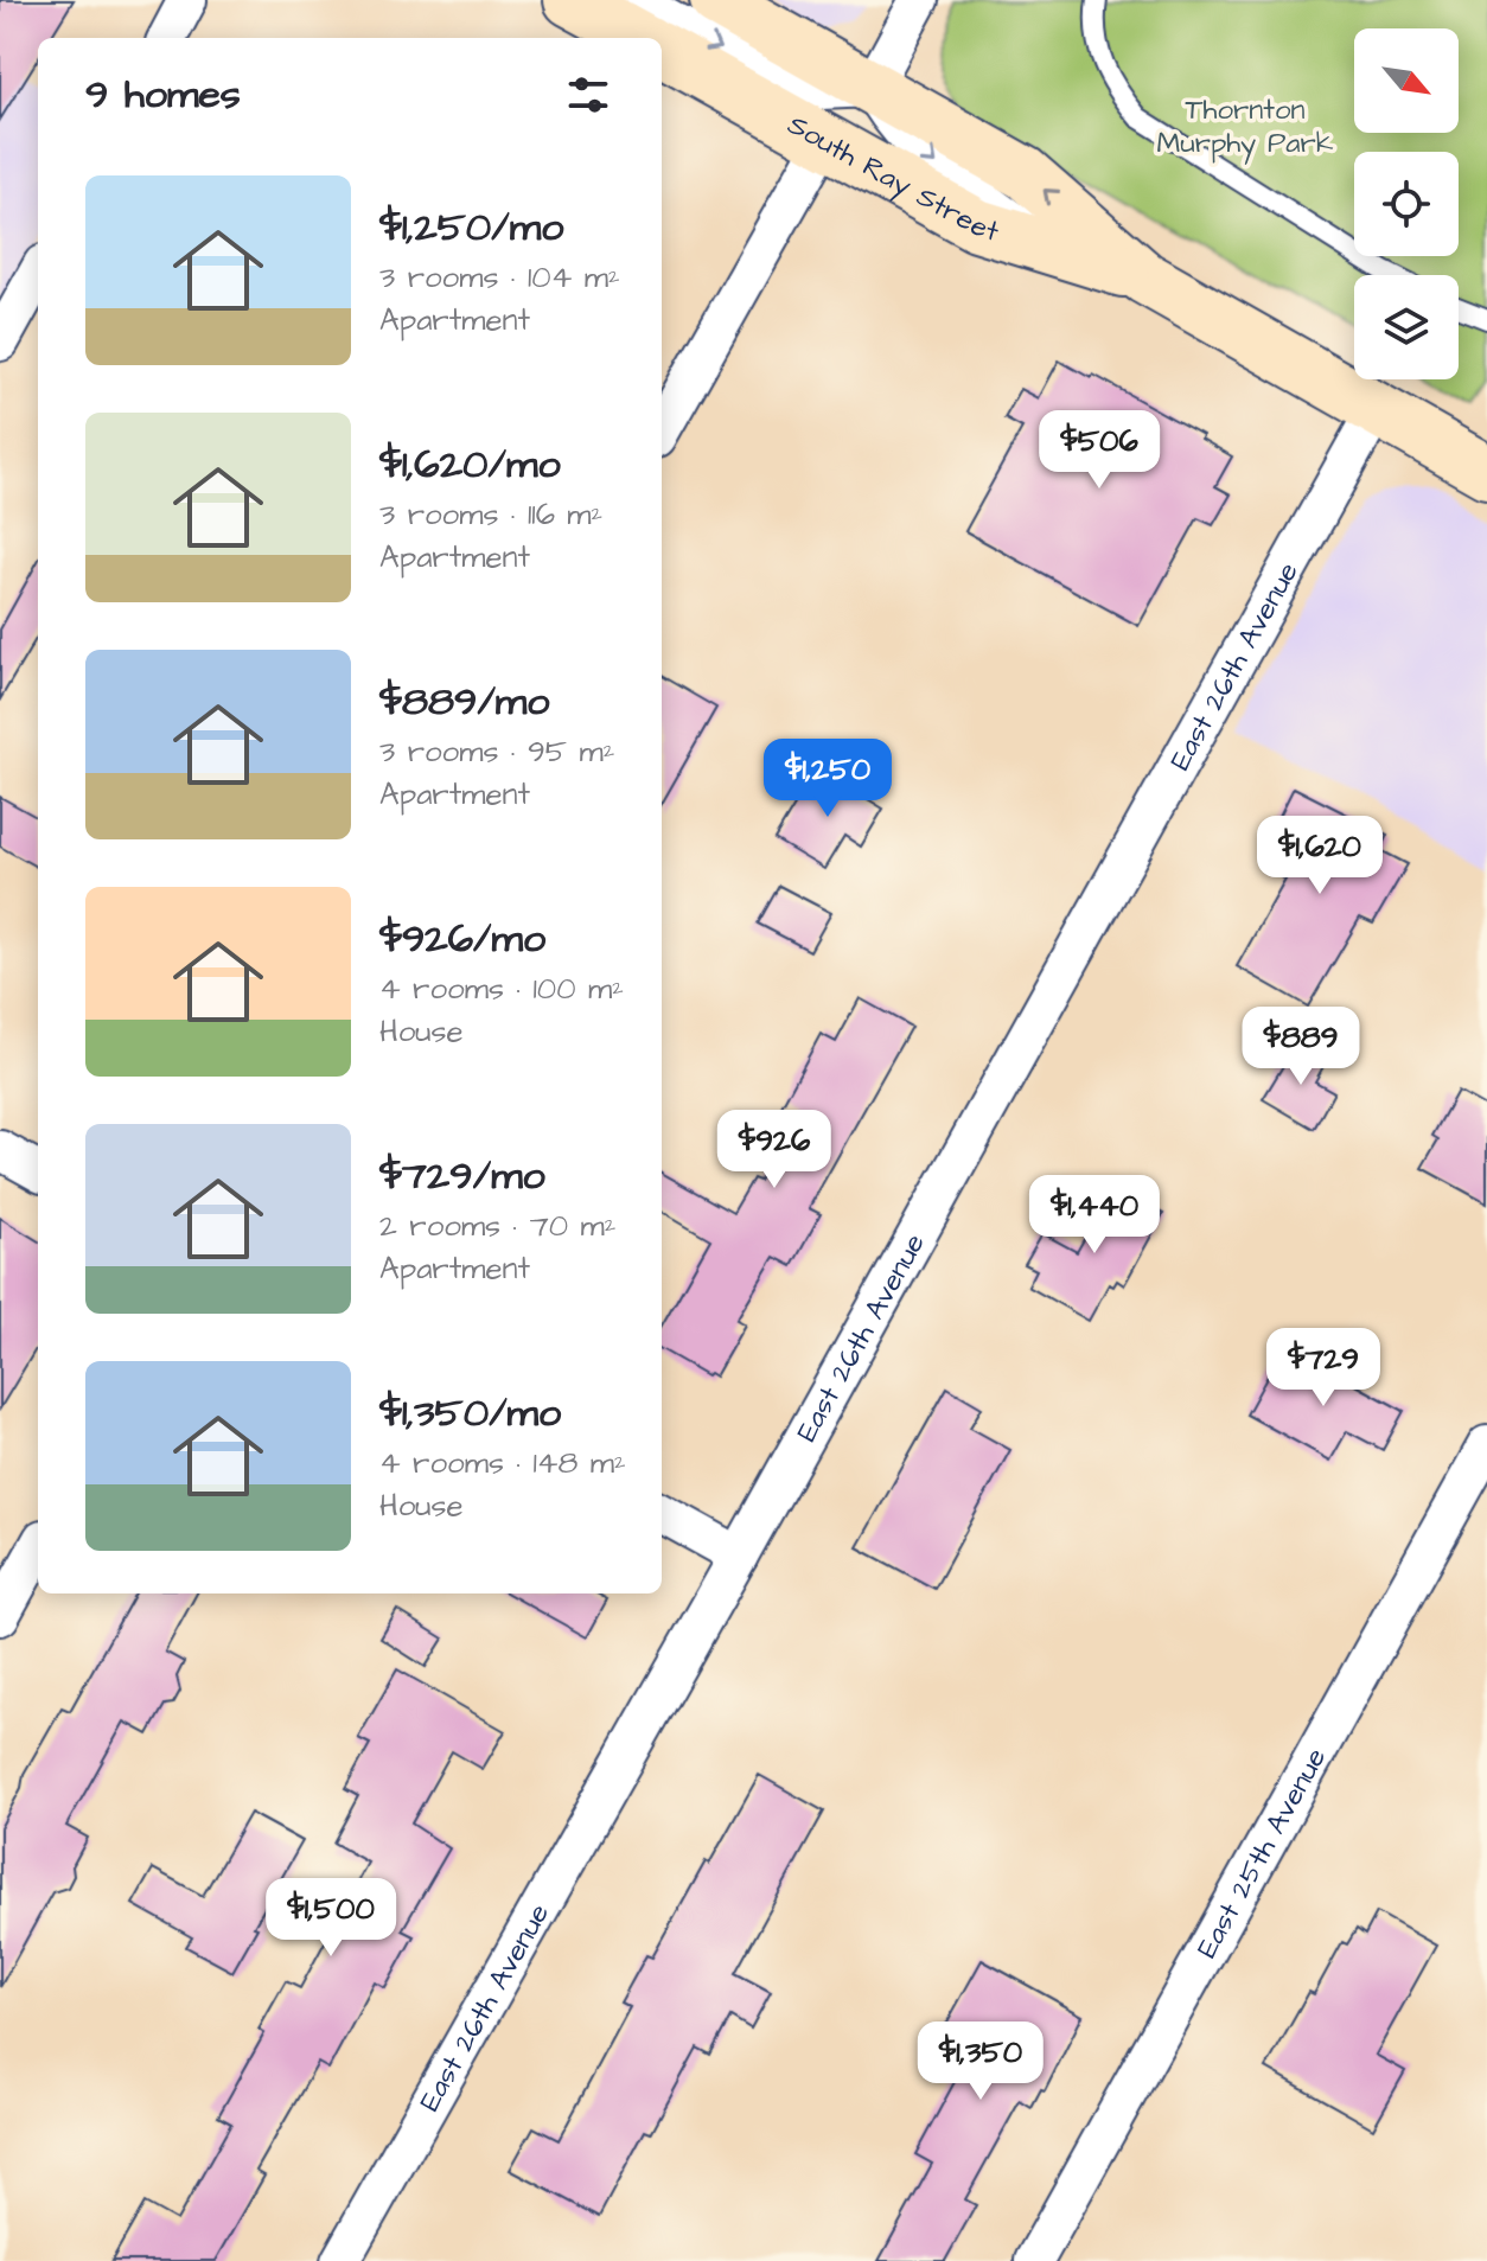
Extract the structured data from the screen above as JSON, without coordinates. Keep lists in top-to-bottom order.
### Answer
{
  "streets": {
    "main road": ["South Ray Street"],
    "street": ["East 26th Avenue", "East 25th Avenue"]
  },
  "crossings": [
    ["South Ray Street", "East 26th Avenue"]
  ],
  "parks": ["Thornton Murphy Park"],
  "north": "bottom right",
  "page": {
    "heading": "9 homes",
    "list": [
      {
        "name": "$1,250/mo",
        "note": "3 rooms · 104 m² · Apartment"
      },
      {
        "name": "$1,620/mo",
        "note": "3 rooms · 116 m² · Apartment"
      },
      {
        "name": "$889/mo",
        "note": "3 rooms · 95 m² · Apartment"
      },
      {
        "name": "$926/mo",
        "note": "4 rooms · 100 m² · House"
      },
      {
        "name": "$729/mo",
        "note": "2 rooms · 70 m² · Apartment"
      },
      {
        "name": "$1,350/mo",
        "note": "4 rooms · 148 m² · House"
      }
    ],
    "price": [
      "$506",
      "$1,250",
      "$1,620",
      "$889",
      "$926",
      "$1,440",
      "$729",
      "$1,500",
      "$1,350"
    ]
  }
}
